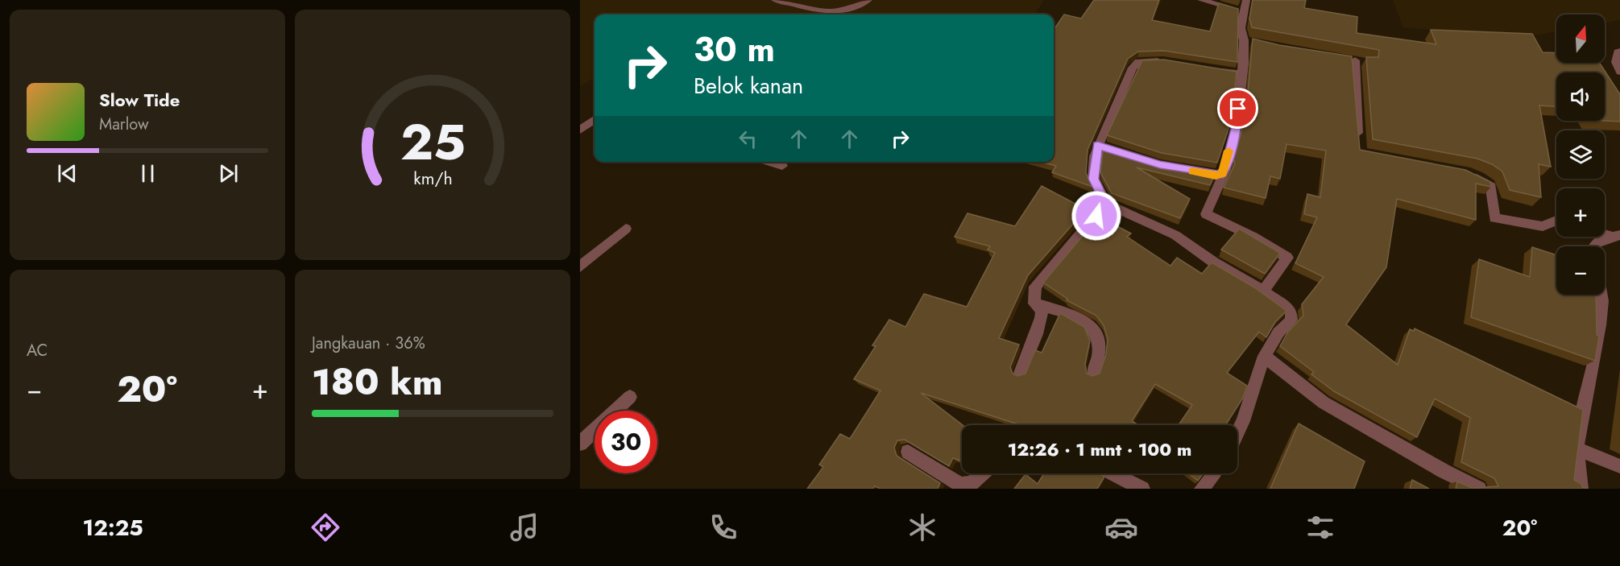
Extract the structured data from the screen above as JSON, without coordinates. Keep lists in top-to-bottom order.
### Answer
{
  "north": "top",
  "page": {
    "map_buttons": ["+", "−"],
    "turn": ["30 m", "Belok kanan"],
    "song": ["Slow Tide", "Marlow"],
    "tile": [
      "AC",
      ["Jangkauan · 36%", "180 km"]
    ],
    "heat": ["−", "20°", "+"],
    "limit": "30",
    "trip": "12:26 · 1 mnt · 100 m",
    "tabs": ["12:25", "20°"],
    "gauge": ["25", "km/h"]
  }
}
